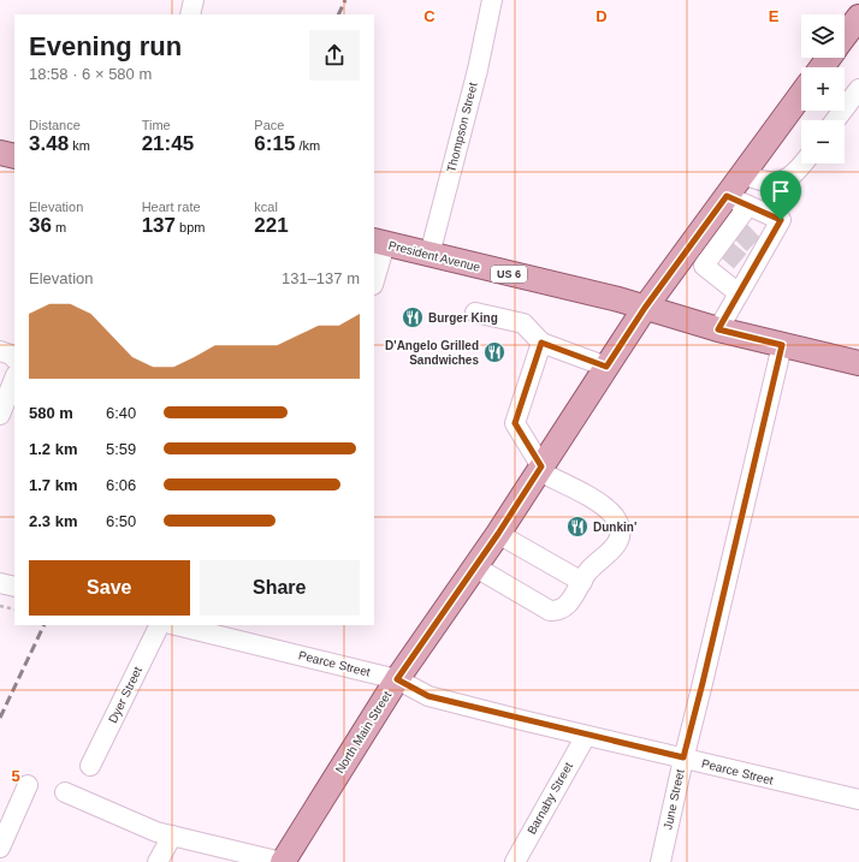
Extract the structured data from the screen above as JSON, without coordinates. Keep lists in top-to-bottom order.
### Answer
{
  "streets": {
    "main road": ["President Avenue", "US 6", "North Main Street"],
    "street": [
      "Thompson Street",
      "Pearce Street",
      "Dyer Street",
      "Barnaby Street",
      "June Street"
    ]
  },
  "crossings": [
    ["Thompson Street", "President Avenue"],
    ["President Avenue", "North Main Street"],
    ["President Avenue", "June Street"],
    ["Pearce Street", "North Main Street"],
    ["Pearce Street", "Barnaby Street"],
    ["Pearce Street", "June Street"]
  ],
  "places": {
    "restaurant": ["Burger King", "D'Angelo Grilled Sandwiches", "Dunkin'"]
  },
  "page": {
    "map_buttons": ["+", "−"],
    "heading": ["Evening run", "18:58 · 6 × 580 m"],
    "stats": [
      ["Distance", "3.48 km"],
      ["Time", "21:45"],
      ["Pace", "6:15 /km"],
      ["Elevation", "36 m"],
      ["Heart rate", "137 bpm"],
      ["kcal", "221"]
    ],
    "chart": ["Elevation", "131–137 m"],
    "list": [
      {
        "name": "580 m",
        "note": "6:40"
      },
      {
        "name": "1.2 km",
        "note": "5:59"
      },
      {
        "name": "1.7 km",
        "note": "6:06"
      },
      {
        "name": "2.3 km",
        "note": "6:50"
      }
    ],
    "buttons": ["Save", "Share"]
  },
  "grid": {
    "columns": ["C", "D", "E"],
    "rows": ["5"]
  }
}
